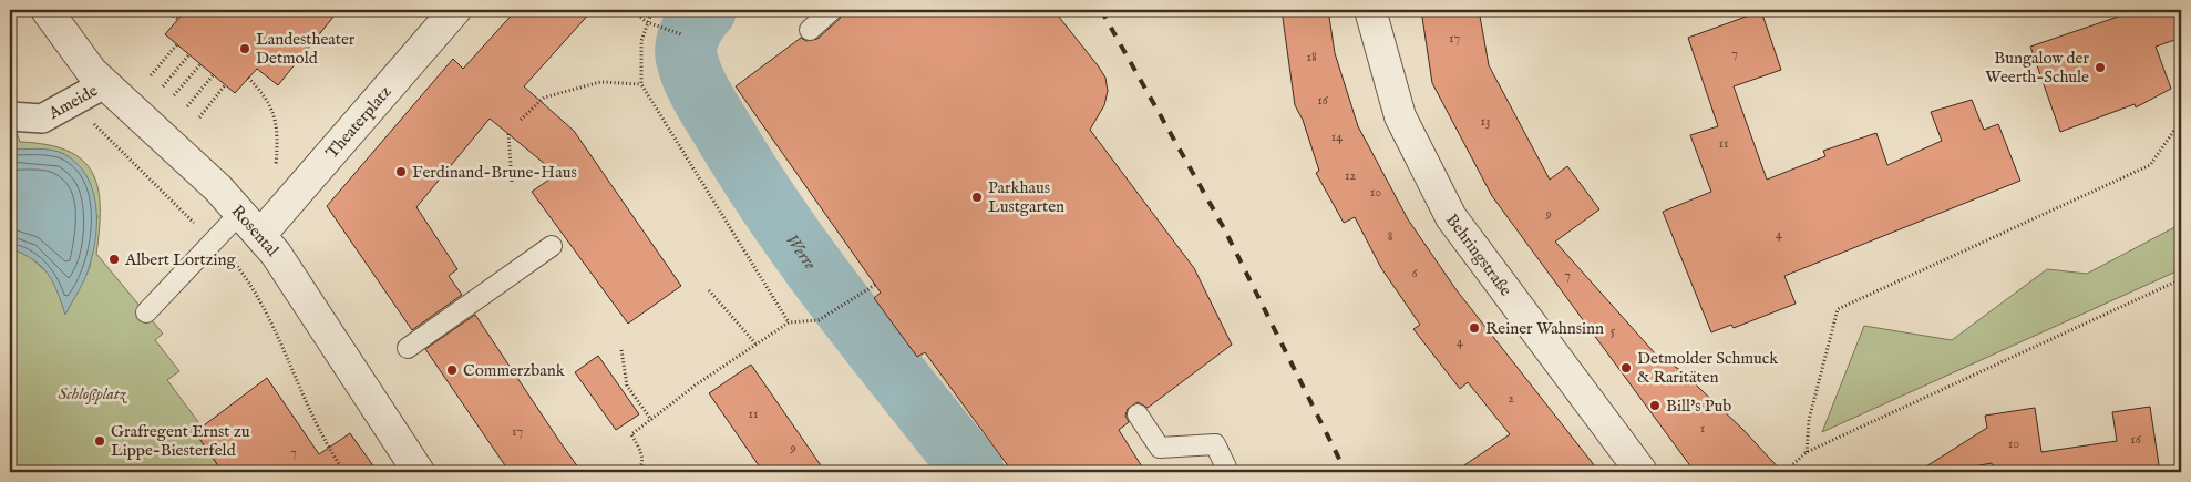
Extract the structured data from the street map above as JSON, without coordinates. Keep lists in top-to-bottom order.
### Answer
{
  "streets": {
    "street": [
      "Ameide",
      "Theaterplatz",
      "Rosental",
      "Behringstraße"
    ]
  },
  "crossings": [
    ["Ameide", "Rosental"],
    ["Theaterplatz", "Rosental"]
  ],
  "water": ["Werre"],
  "parks": ["Schloßplatz"],
  "places": [
    "Landestheater Detmold",
    "Bungalow der Weerth-Schule",
    "Ferdinand-Brune-Haus",
    "Parkhaus Lustgarten",
    "Albert Lortzing",
    "Reiner Wahnsinn",
    "Detmolder Schmuck & Raritäten",
    "Commerzbank",
    "Bill's Pub",
    "Grafregent Ernst zu Lippe-Biesterfeld"
  ],
  "house_numbers": [
    "17",
    "7",
    "18",
    "16",
    "13",
    "14",
    "11",
    "12",
    "10",
    "9",
    "4",
    "8",
    "6",
    "7",
    "5",
    "4",
    "2",
    "11",
    "1",
    "17",
    "16",
    "10",
    "9",
    "7"
  ]
}
